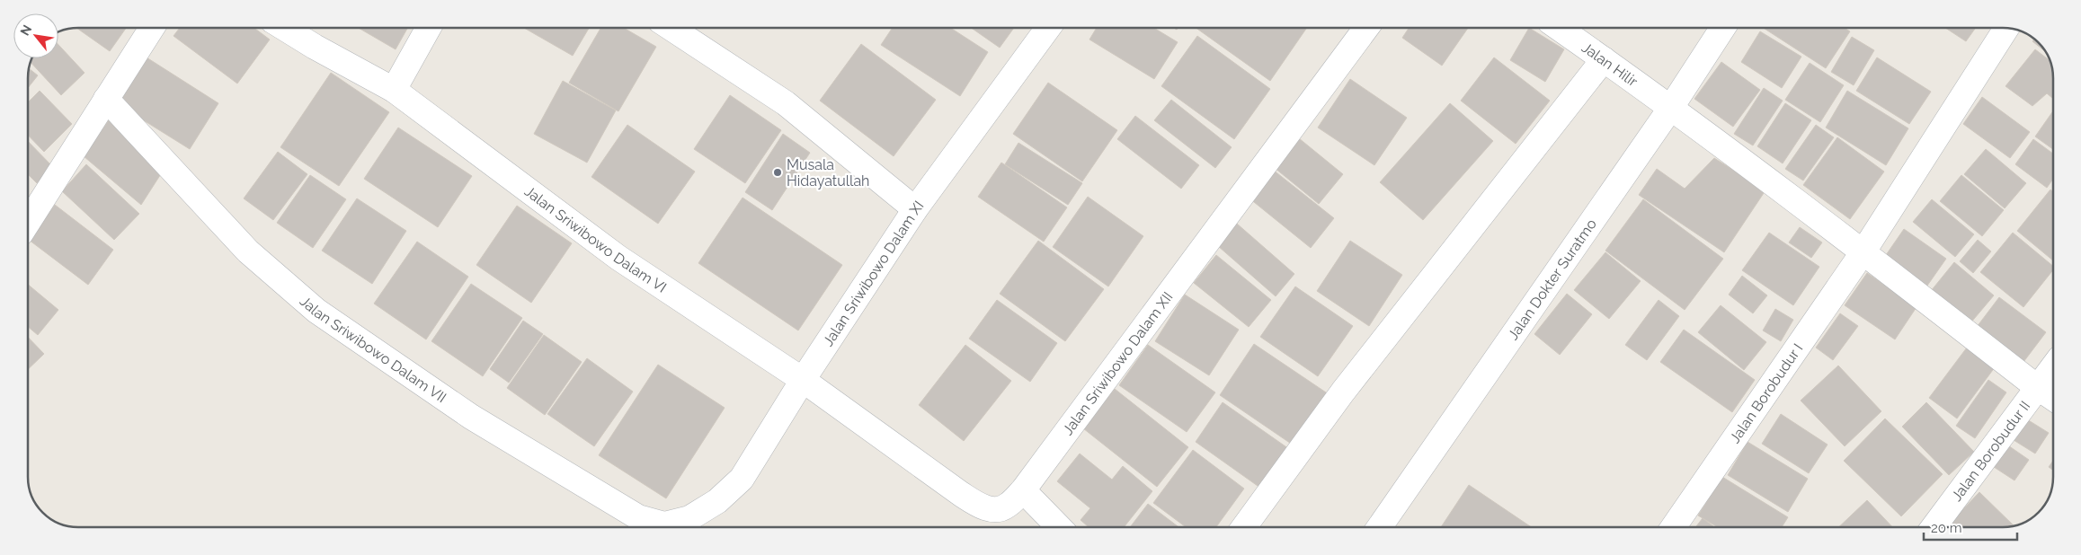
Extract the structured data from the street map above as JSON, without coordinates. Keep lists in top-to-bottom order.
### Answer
{
  "streets": {
    "street": [
      "Jalan Hilir",
      "Jalan Sriwibowo Dalam VI",
      "Jalan Sriwibowo Dalam XI",
      "Jalan Dokter Suratmo",
      "Jalan Sriwibowo Dalam VII",
      "Jalan Sriwibowo Dalam XII",
      "Jalan Borobudur I",
      "Jalan Borobudur II"
    ]
  },
  "crossings": [
    ["Jalan Hilir", "Jalan Dokter Suratmo"],
    ["Jalan Sriwibowo Dalam VI", "Jalan Sriwibowo Dalam XI"],
    ["Jalan Sriwibowo Dalam VI", "Jalan Sriwibowo Dalam XII"],
    ["Jalan Sriwibowo Dalam XI", "Jalan Sriwibowo Dalam VII"],
    ["Jalan Sriwibowo Dalam XI", "Jalan Sriwibowo Dalam XII"]
  ],
  "places": ["Musala Hidayatullah"],
  "scale_bar": "20 m",
  "north": "top left"
}
